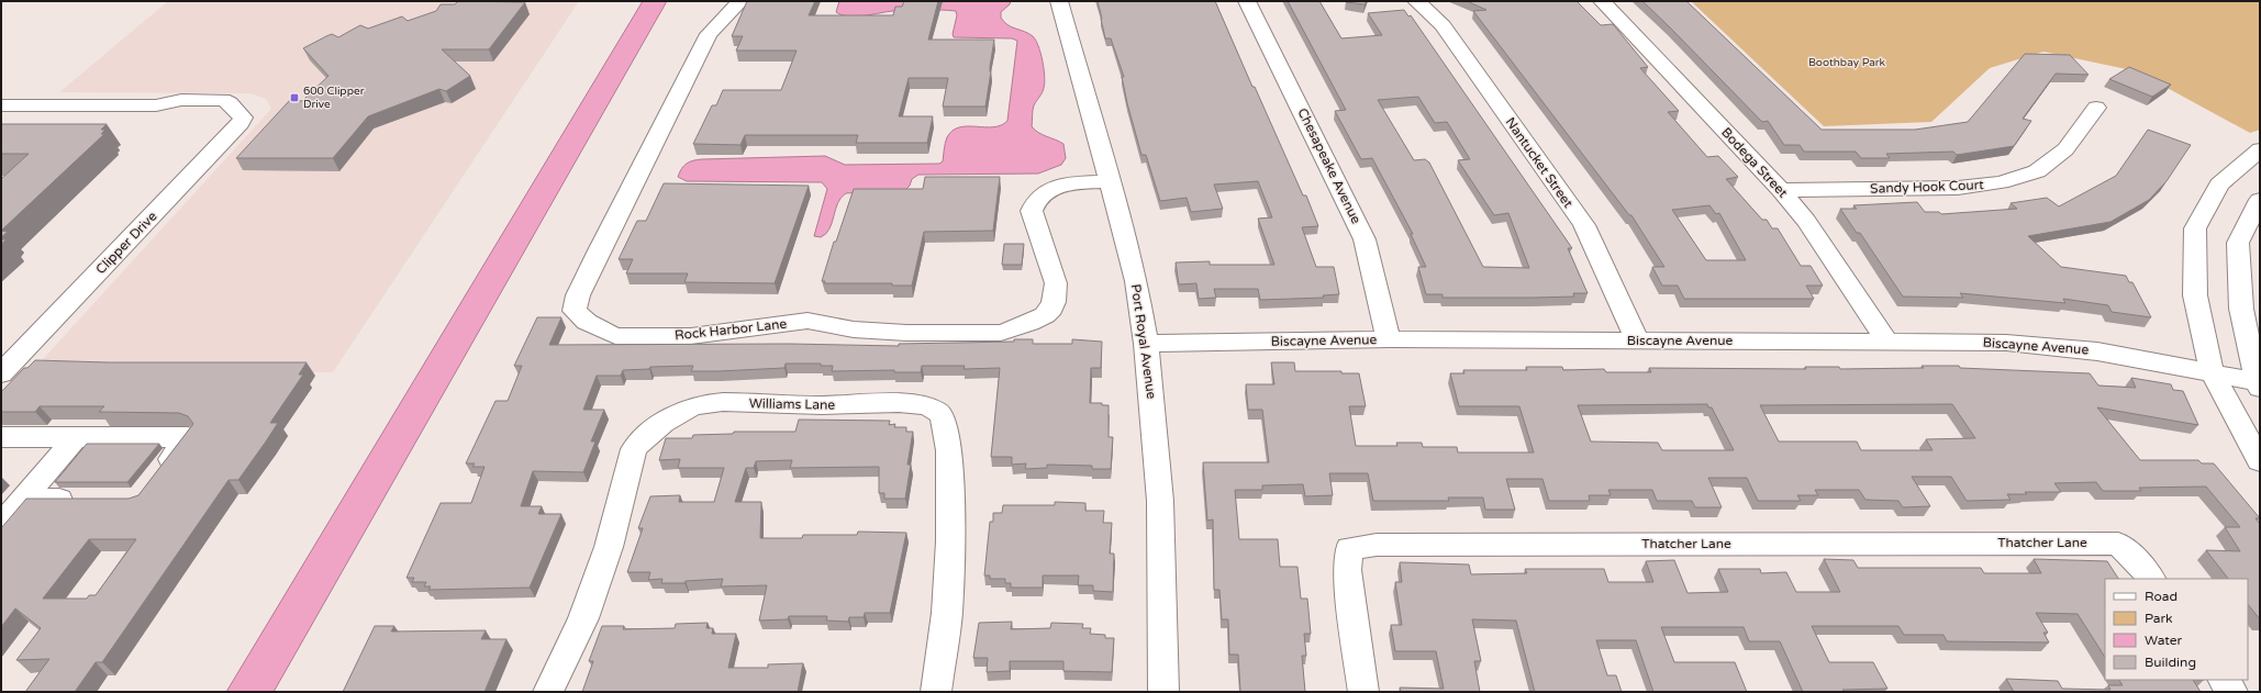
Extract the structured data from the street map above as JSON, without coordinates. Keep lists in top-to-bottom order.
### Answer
{
  "streets": {
    "street": [
      "Nantucket Street",
      "Bodega Street",
      "Chesapeake Avenue",
      "Sandy Hook Court",
      "Clipper Drive",
      "Rock Harbor Lane",
      "Biscayne Avenue",
      "Port Royal Avenue",
      "Williams Lane",
      "Thatcher Lane"
    ]
  },
  "crossings": [
    ["Nantucket Street", "Biscayne Avenue"],
    ["Bodega Street", "Sandy Hook Court"],
    ["Bodega Street", "Biscayne Avenue"],
    ["Chesapeake Avenue", "Biscayne Avenue"],
    ["Rock Harbor Lane", "Port Royal Avenue"],
    ["Biscayne Avenue", "Port Royal Avenue"]
  ],
  "parks": ["Boothbay Park"],
  "places": {
    "transit": ["600 Clipper Drive"]
  },
  "legend": [
    "Road",
    "Park",
    "Water",
    "Building"
  ]
}
